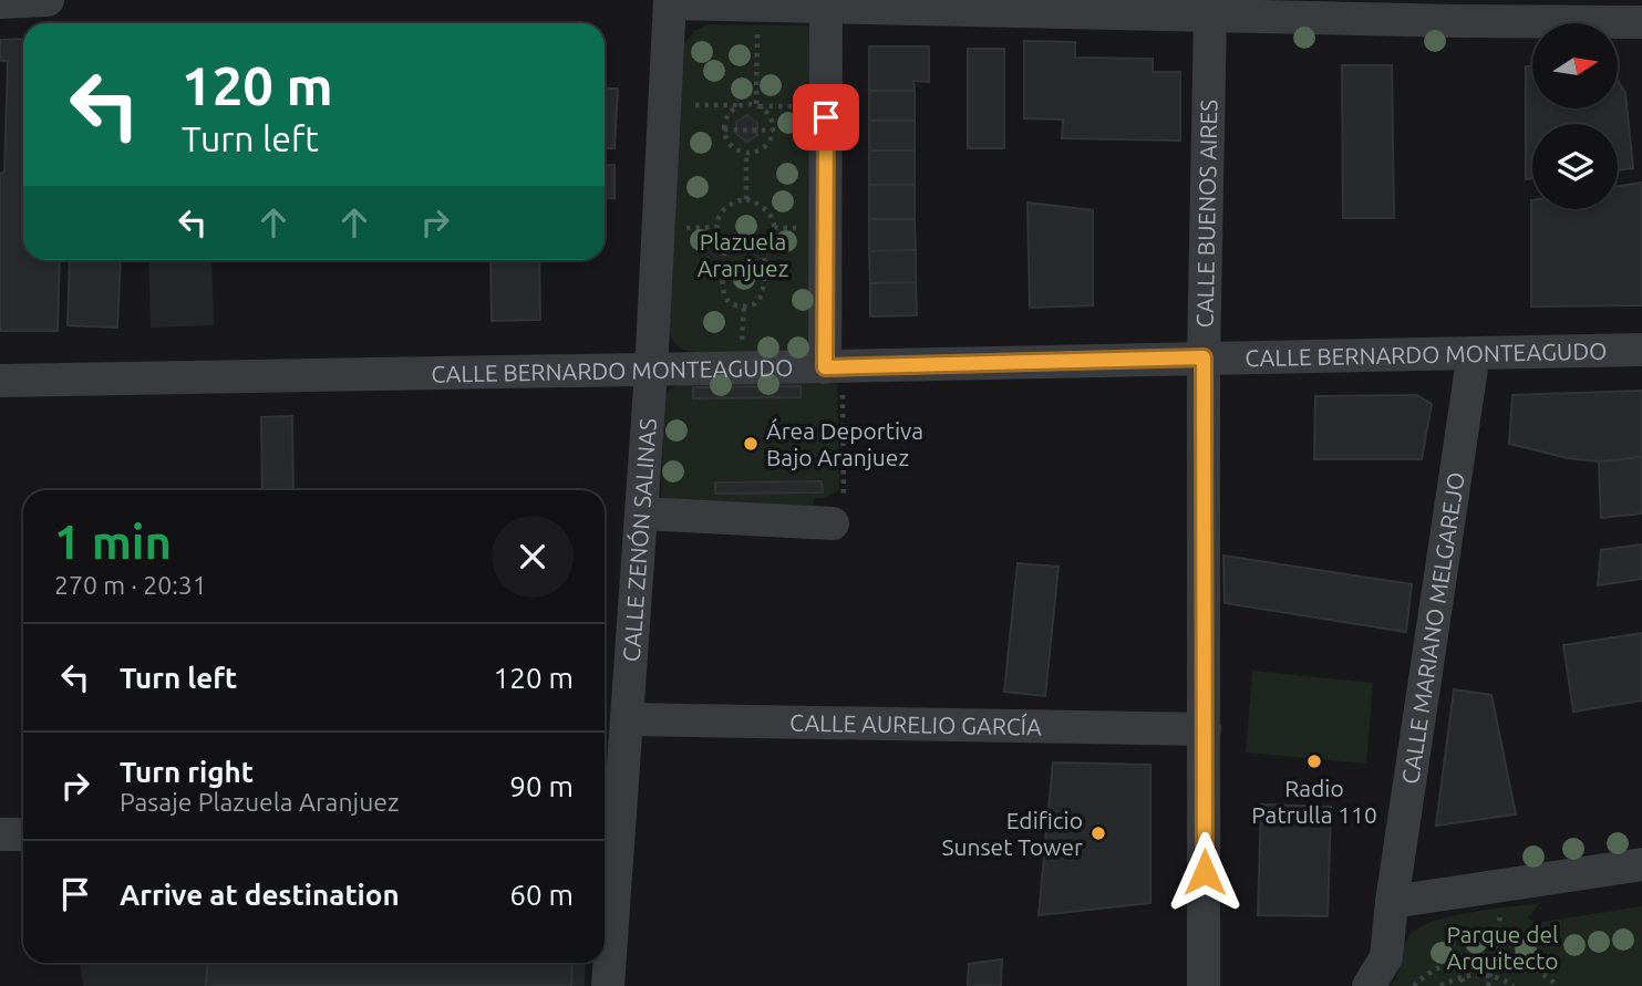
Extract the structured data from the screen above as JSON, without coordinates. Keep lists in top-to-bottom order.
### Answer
{
  "streets": {
    "street": [
      "CALLE BUENOS AIRES",
      "CALLE BERNARDO MONTEAGUDO",
      "CALLE ZENÓN SALINAS",
      "CALLE MARIANO MELGAREJO",
      "CALLE AURELIO GARCÍA"
    ]
  },
  "crossings": [
    ["CALLE BUENOS AIRES", "CALLE BERNARDO MONTEAGUDO"],
    ["CALLE BUENOS AIRES", "CALLE AURELIO GARCÍA"],
    ["CALLE BERNARDO MONTEAGUDO", "CALLE ZENÓN SALINAS"],
    ["CALLE BERNARDO MONTEAGUDO", "CALLE MARIANO MELGAREJO"],
    ["CALLE ZENÓN SALINAS", "CALLE AURELIO GARCÍA"]
  ],
  "parks": ["Plazuela Aranjuez", "Parque del Arquitecto"],
  "places": ["Área Deportiva Bajo Aranjuez", "Radio Patrulla 110", "Edificio Sunset Tower"],
  "north": "right",
  "page": {
    "turn": ["120 m", "Turn left"],
    "heading": ["1 min", "270 m · 20:31"],
    "list": [
      {
        "name": "Turn left",
        "value": "120 m"
      },
      {
        "name": "Turn right",
        "note": "Pasaje Plazuela Aranjuez",
        "value": "90 m"
      },
      {
        "name": "Arrive at destination",
        "value": "60 m"
      }
    ]
  }
}
